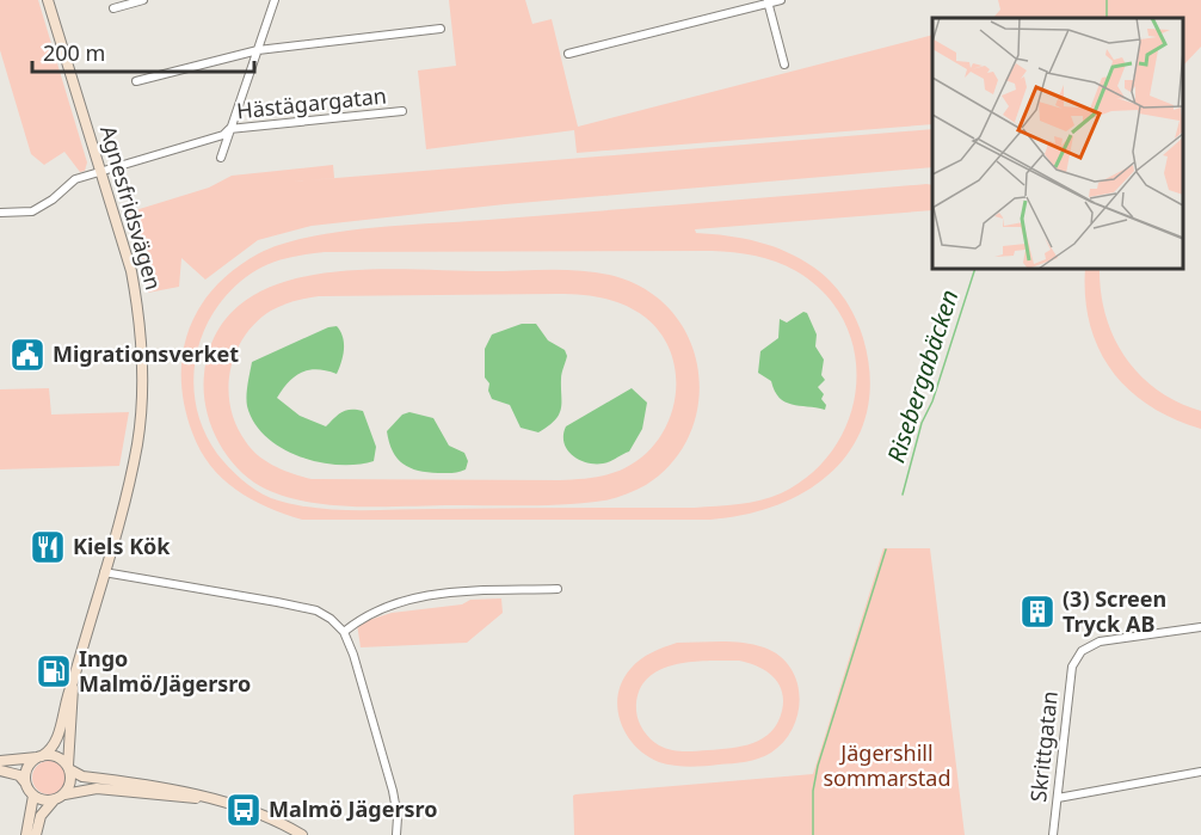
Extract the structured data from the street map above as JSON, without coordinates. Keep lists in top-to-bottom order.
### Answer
{
  "streets": {
    "main road": ["Agnesfridsvägen"],
    "street": ["Hästägargatan", "Skrittgatan"]
  },
  "crossings": [
    ["Hästägargatan", "Agnesfridsvägen"]
  ],
  "water": ["Risebergabäcken"],
  "parks": ["Jägershill sommarstad"],
  "places": {
    "public building": ["Migrationsverket"],
    "restaurant": ["Kiels Kök"],
    "building": ["(3) Screen Tryck AB"],
    "fuel station": ["Ingo Malmö/Jägersro"],
    "bus stop": ["Malmö Jägersro"]
  },
  "scale_bar": "200 m"
}
